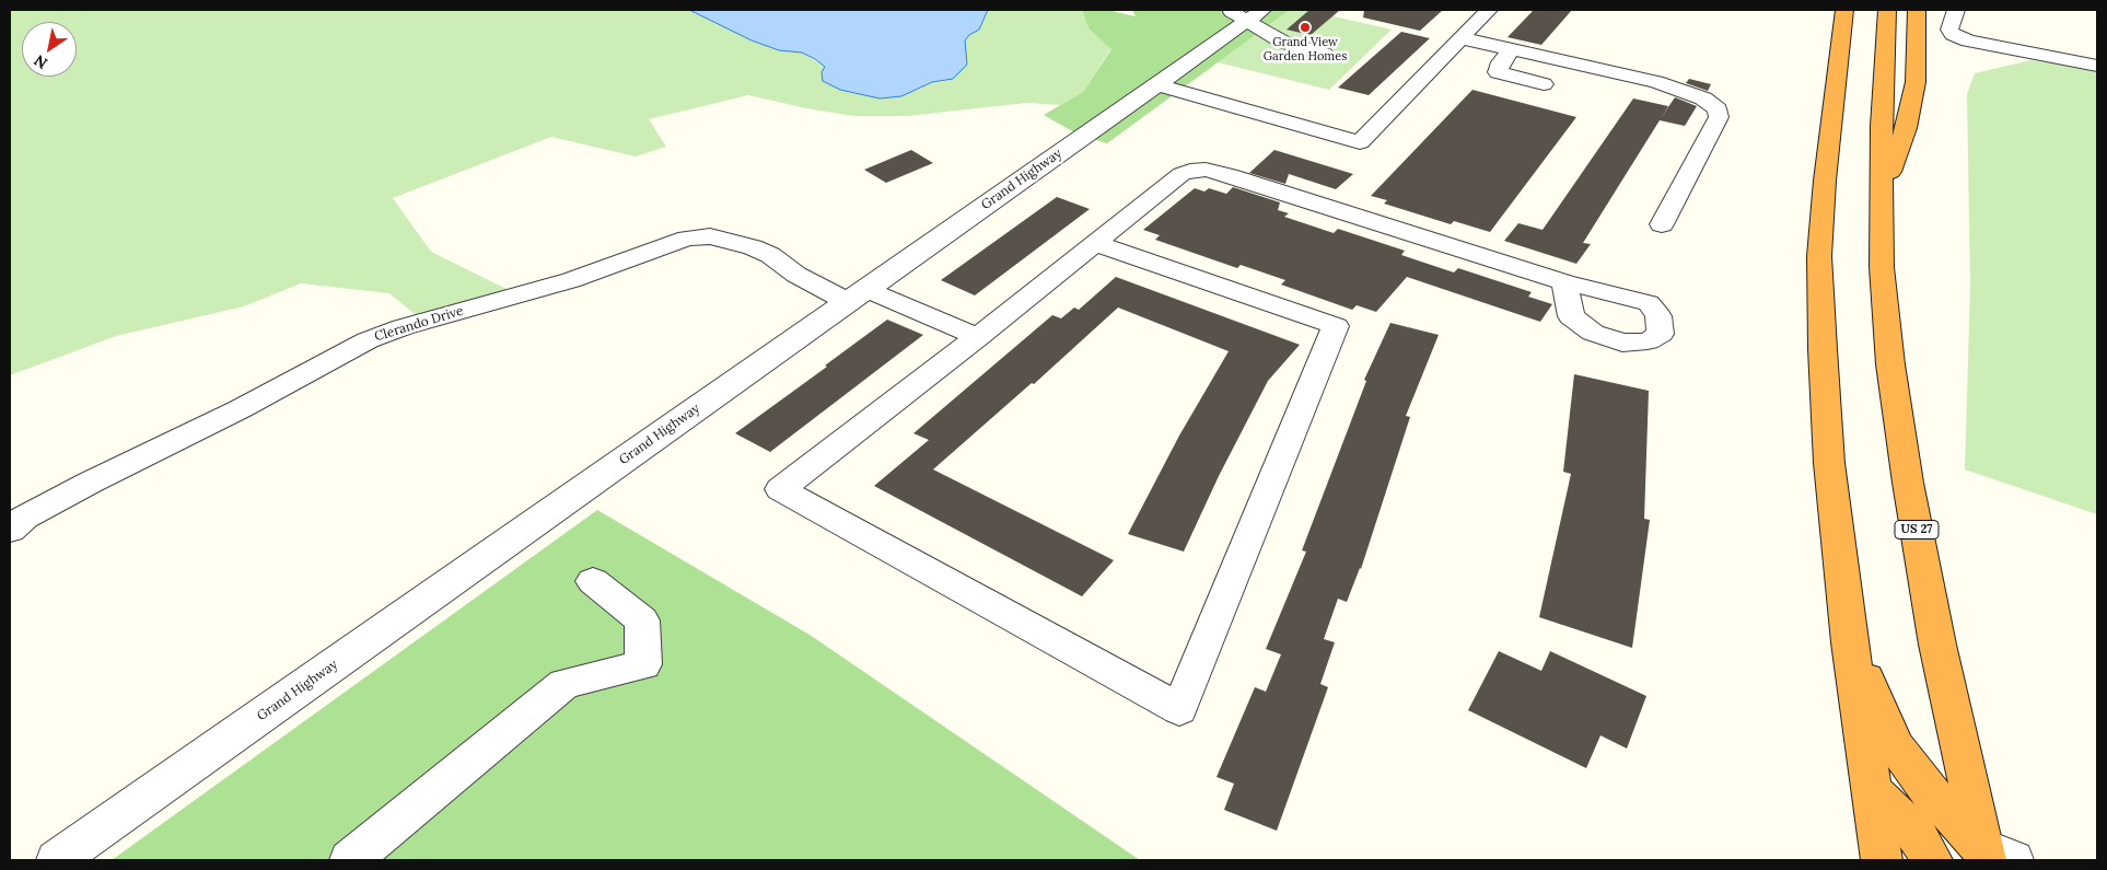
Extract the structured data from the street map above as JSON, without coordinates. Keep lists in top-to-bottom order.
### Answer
{
  "streets": {
    "highway": ["US 27"],
    "street": ["Grand Highway", "Clerando Drive"]
  },
  "crossings": [
    ["Grand Highway", "Clerando Drive"]
  ],
  "places": ["Grand View Garden Homes"],
  "north": "bottom left"
}
